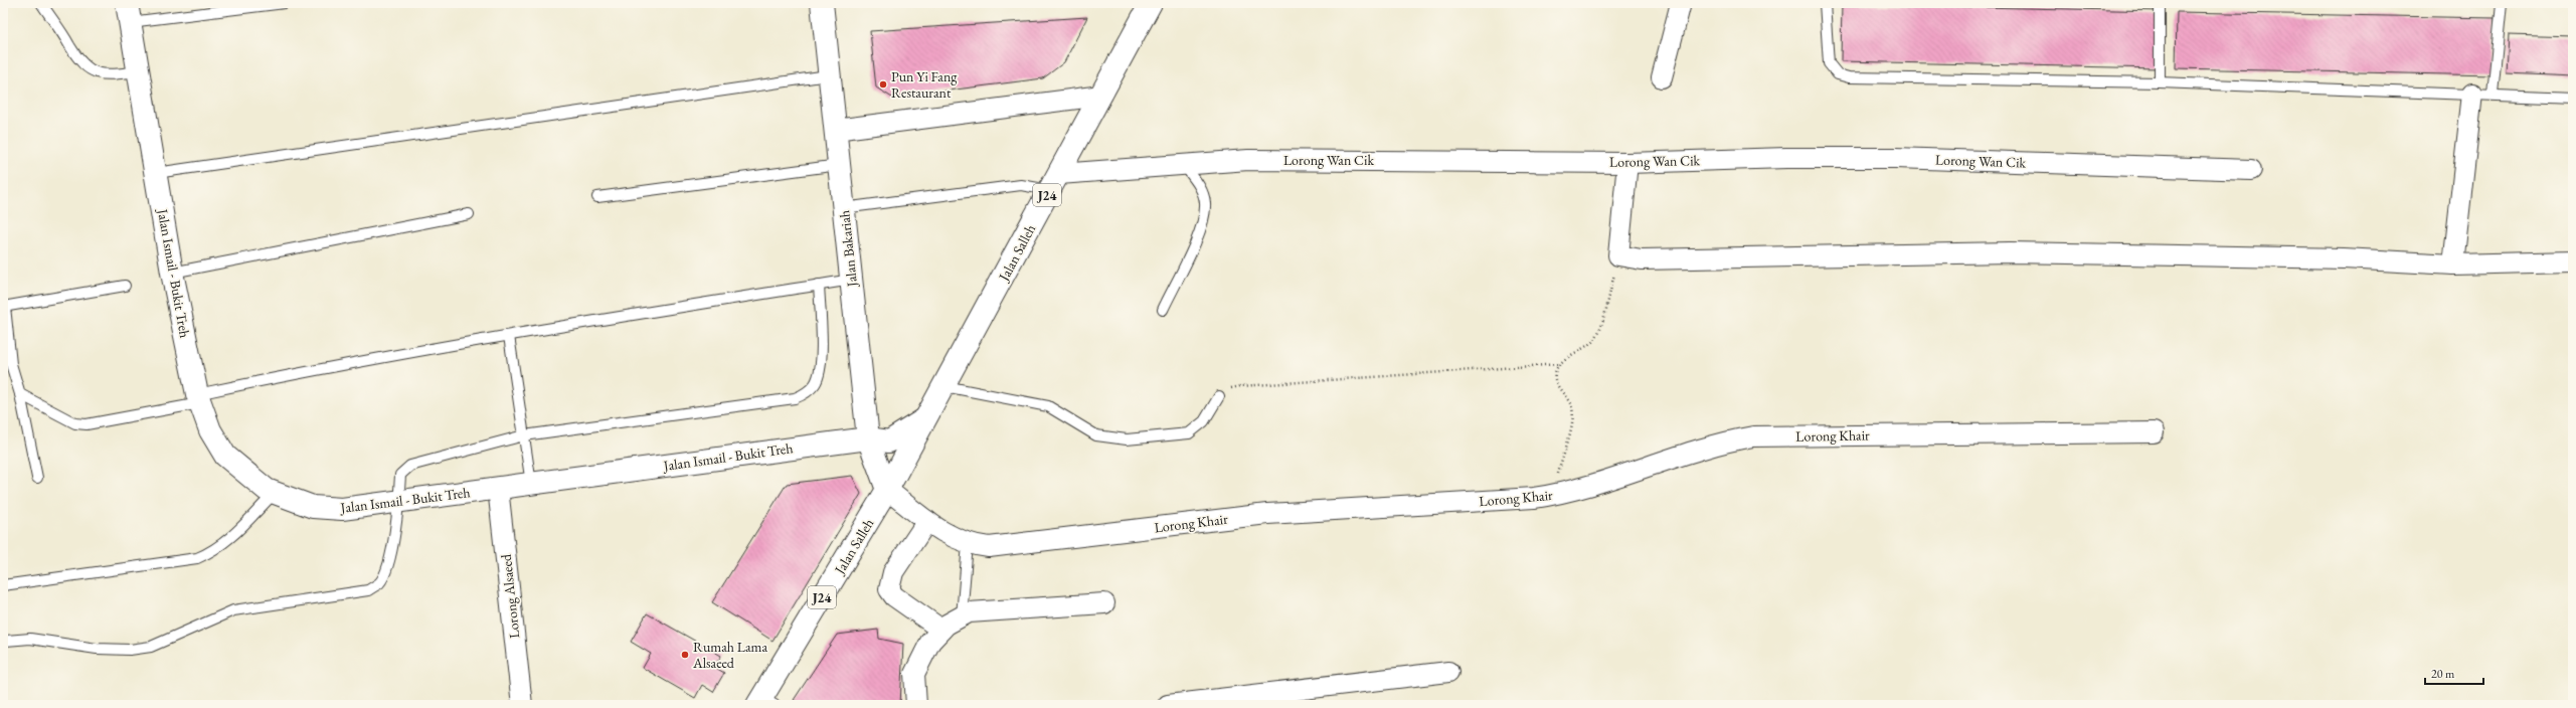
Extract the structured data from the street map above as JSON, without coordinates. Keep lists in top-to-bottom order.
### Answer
{
  "streets": {
    "main road": [
      "J24",
      "Jalan Bakariah",
      "Jalan Salleh",
      "Jalan Ismail - Bukit Treh"
    ],
    "street": ["Lorong Wan Cik", "Lorong Khair", "Lorong Alsaeed"]
  },
  "crossings": [
    ["Lorong Wan Cik", "Jalan Salleh"],
    ["J24", "Jalan Bakariah"],
    ["J24", "Jalan Salleh"],
    ["J24", "Jalan Ismail - Bukit Treh"],
    ["J24", "Lorong Khair"],
    ["Jalan Bakariah", "Jalan Salleh"],
    ["Jalan Bakariah", "Jalan Ismail - Bukit Treh"],
    ["Jalan Bakariah", "Lorong Khair"],
    ["Jalan Salleh", "Jalan Ismail - Bukit Treh"],
    ["Jalan Salleh", "Lorong Khair"],
    ["Jalan Ismail - Bukit Treh", "Lorong Alsaeed"]
  ],
  "places": ["Pun Yi Fang Restaurant", "Rumah Lama Alsaeed"],
  "scale_bar": "20 m"
}
